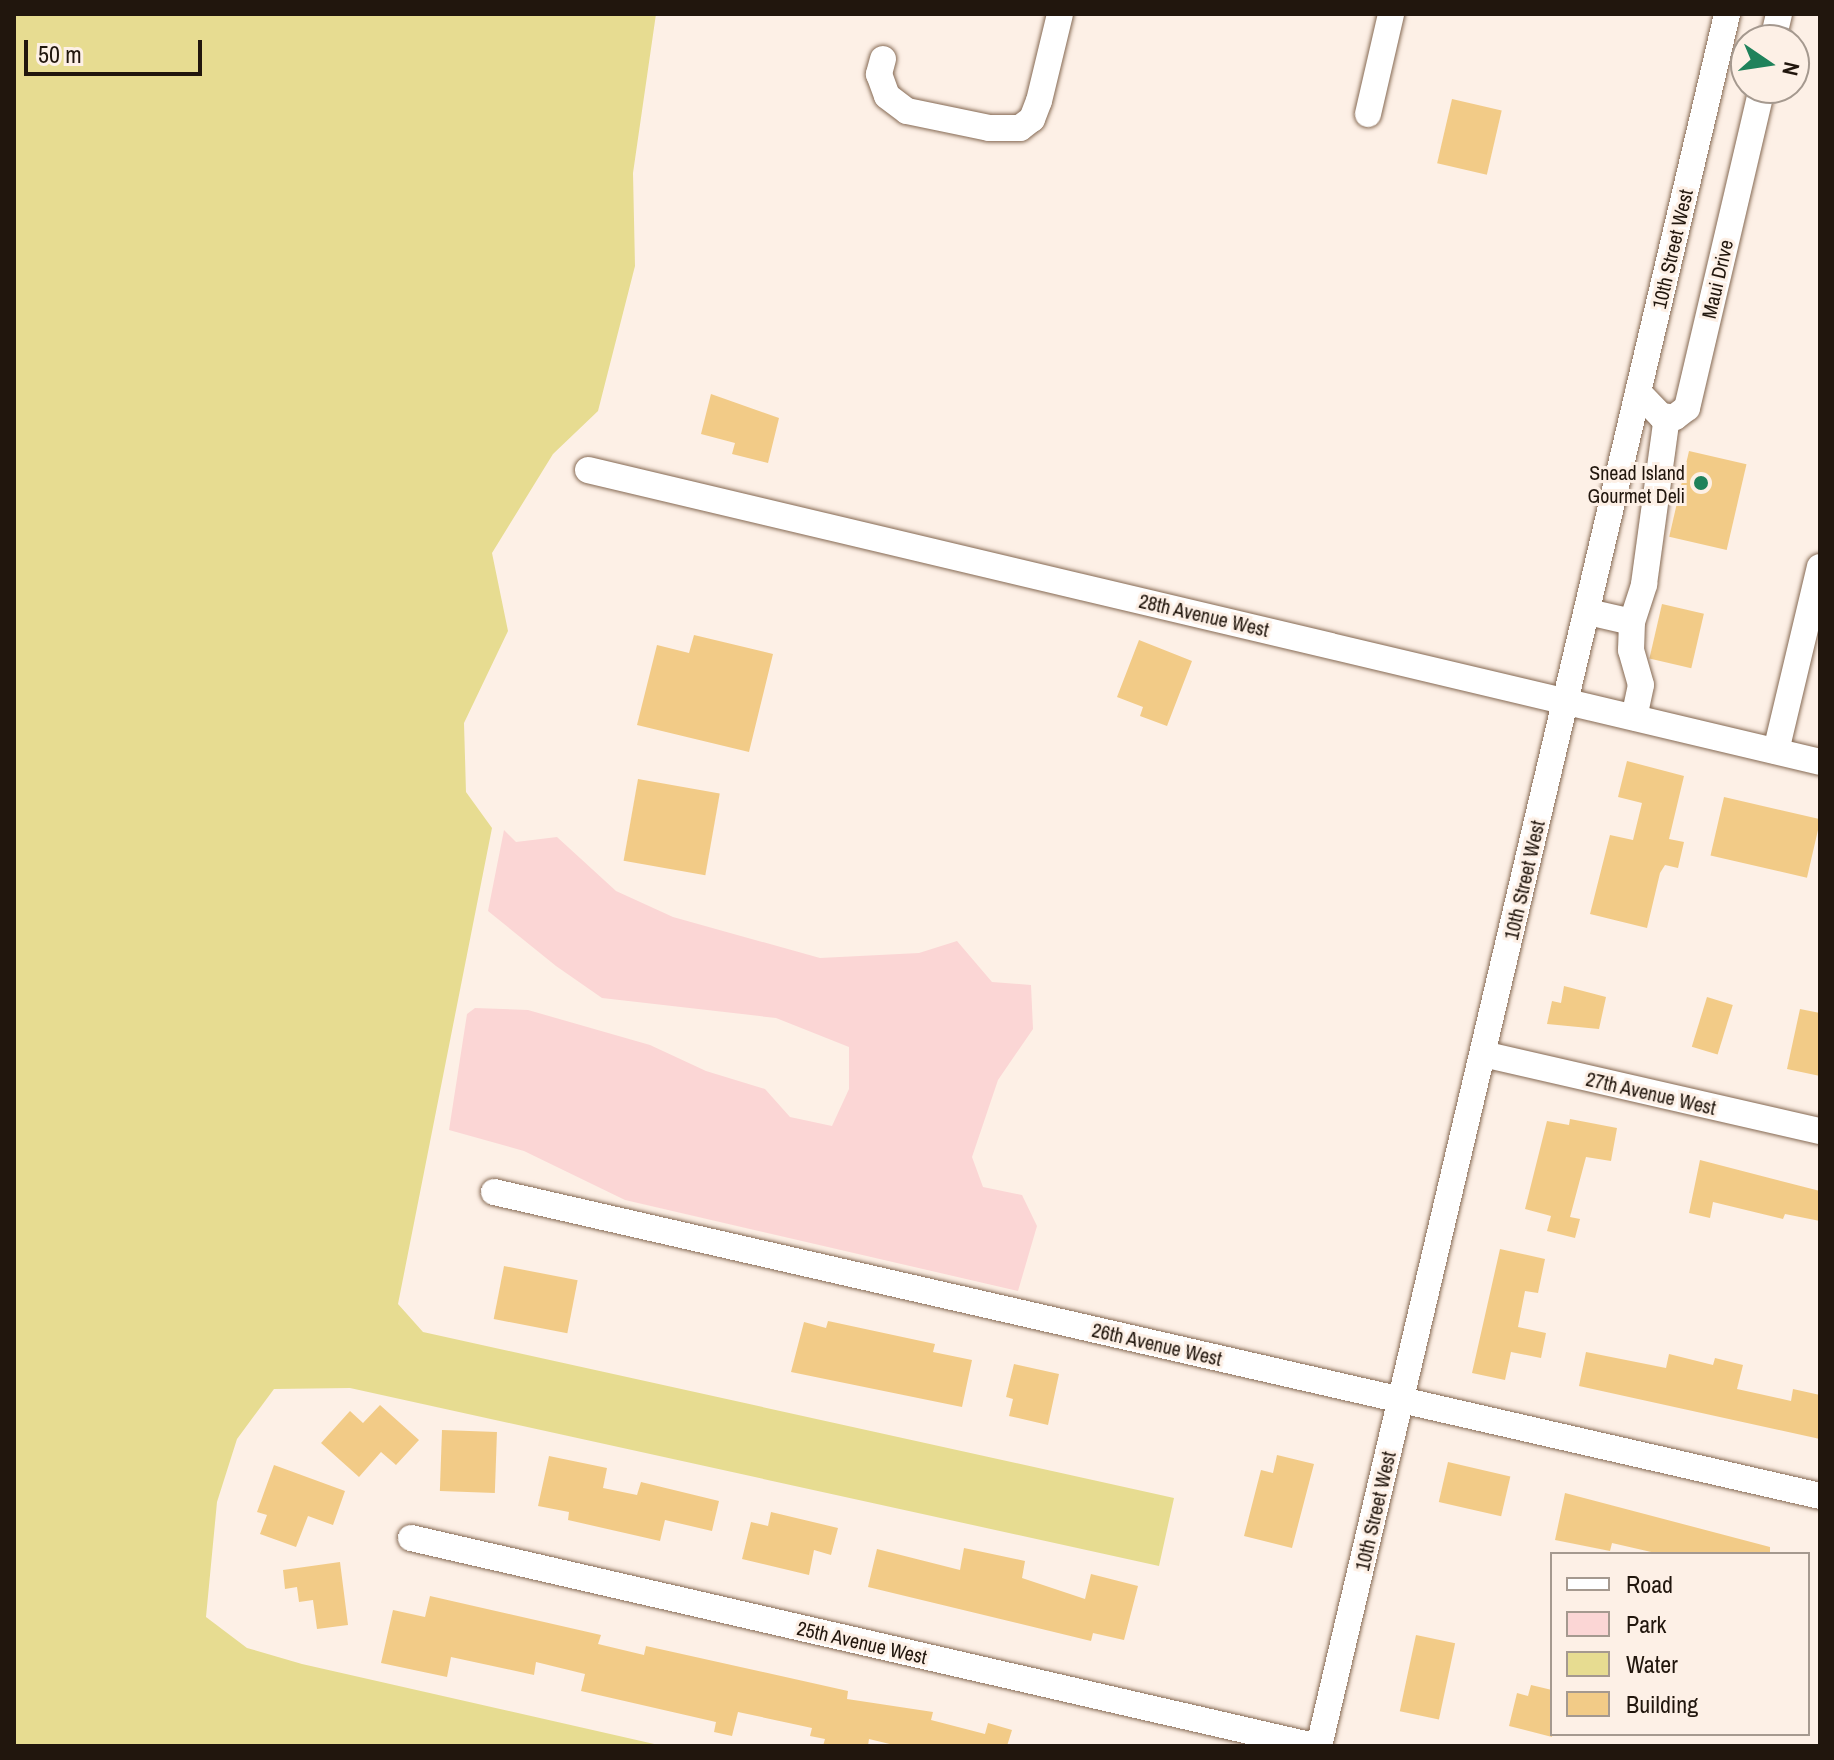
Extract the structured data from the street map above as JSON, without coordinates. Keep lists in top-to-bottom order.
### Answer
{
  "streets": {
    "street": [
      "10th Street West",
      "Maui Drive",
      "28th Avenue West",
      "27th Avenue West",
      "26th Avenue West",
      "25th Avenue West"
    ]
  },
  "crossings": [
    ["10th Street West", "28th Avenue West"],
    ["10th Street West", "27th Avenue West"],
    ["10th Street West", "26th Avenue West"],
    ["10th Street West", "25th Avenue West"]
  ],
  "places": ["Snead Island Gourmet Deli"],
  "legend": [
    "Road",
    "Park",
    "Water",
    "Building"
  ],
  "scale_bar": "50 m",
  "north": "right"
}
